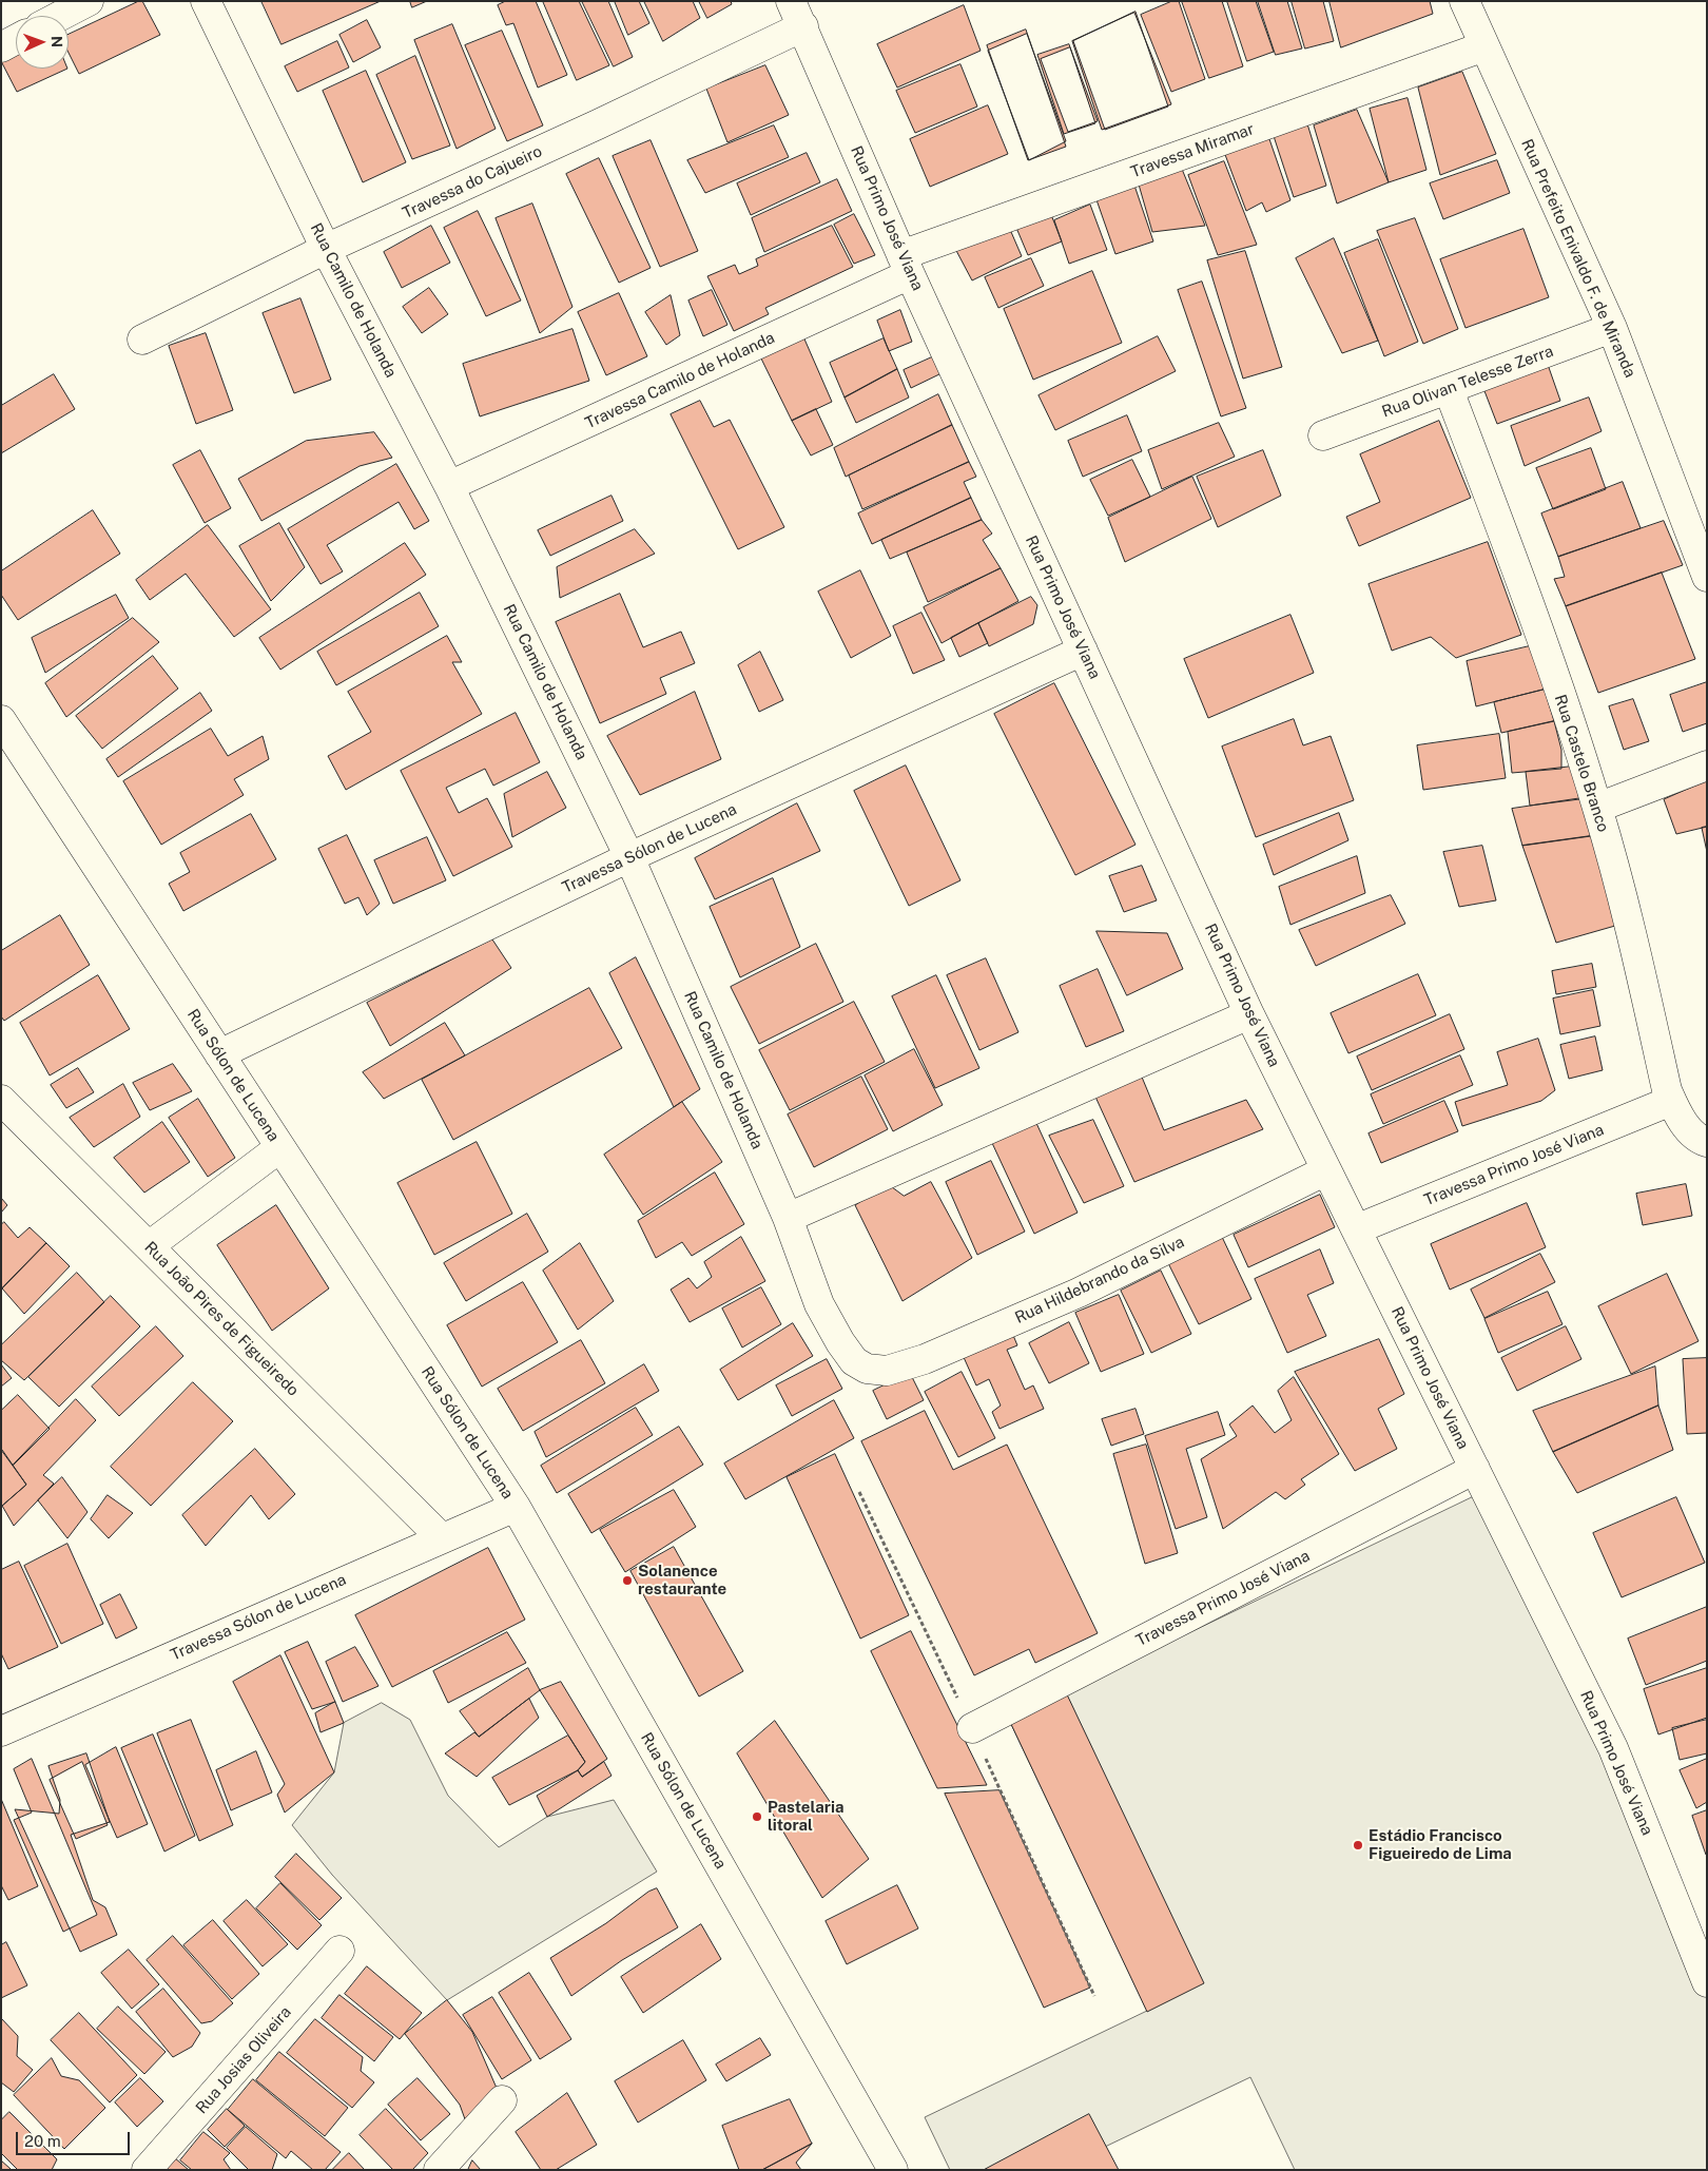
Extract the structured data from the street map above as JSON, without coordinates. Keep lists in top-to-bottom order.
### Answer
{
  "streets": {
    "street": [
      "Travessa Miramar",
      "Travessa do Cajueiro",
      "Rua Primo José Viana",
      "Rua Prefeito Enivaldo F. de Miranda",
      "Rua Camilo de Holanda",
      "Travessa Camilo de Holanda",
      "Rua Olivan Telesse Zerra",
      "Rua Castelo Branco",
      "Travessa Sólon de Lucena",
      "Rua Sólon de Lucena",
      "Travessa Primo José Viana",
      "Rua Hildebrando da Silva",
      "Rua João Pires de Figueiredo",
      "Rua Josias Oliveira"
    ]
  },
  "crossings": [
    ["Travessa Miramar", "Rua Primo José Viana"],
    ["Travessa Miramar", "Rua Prefeito Enivaldo F. de Miranda"],
    ["Travessa Miramar", "Travessa Camilo de Holanda"],
    ["Travessa do Cajueiro", "Rua Primo José Viana"],
    ["Travessa do Cajueiro", "Rua Camilo de Holanda"],
    ["Rua Primo José Viana", "Travessa Camilo de Holanda"],
    ["Rua Primo José Viana", "Travessa Sólon de Lucena"],
    ["Rua Primo José Viana", "Travessa Primo José Viana"],
    ["Rua Primo José Viana", "Rua Hildebrando da Silva"],
    ["Rua Prefeito Enivaldo F. de Miranda", "Rua Olivan Telesse Zerra"],
    ["Rua Camilo de Holanda", "Travessa Camilo de Holanda"],
    ["Rua Camilo de Holanda", "Travessa Sólon de Lucena"],
    ["Rua Camilo de Holanda", "Rua Hildebrando da Silva"],
    ["Rua Olivan Telesse Zerra", "Rua Castelo Branco"],
    ["Rua Castelo Branco", "Travessa Primo José Viana"],
    ["Travessa Sólon de Lucena", "Rua Sólon de Lucena"],
    ["Travessa Sólon de Lucena", "Rua João Pires de Figueiredo"]
  ],
  "places": ["Solanence restaurante", "Pastelaria litoral", "Estádio Francisco Figueiredo de Lima"],
  "scale_bar": "20 m",
  "north": "right"
}
